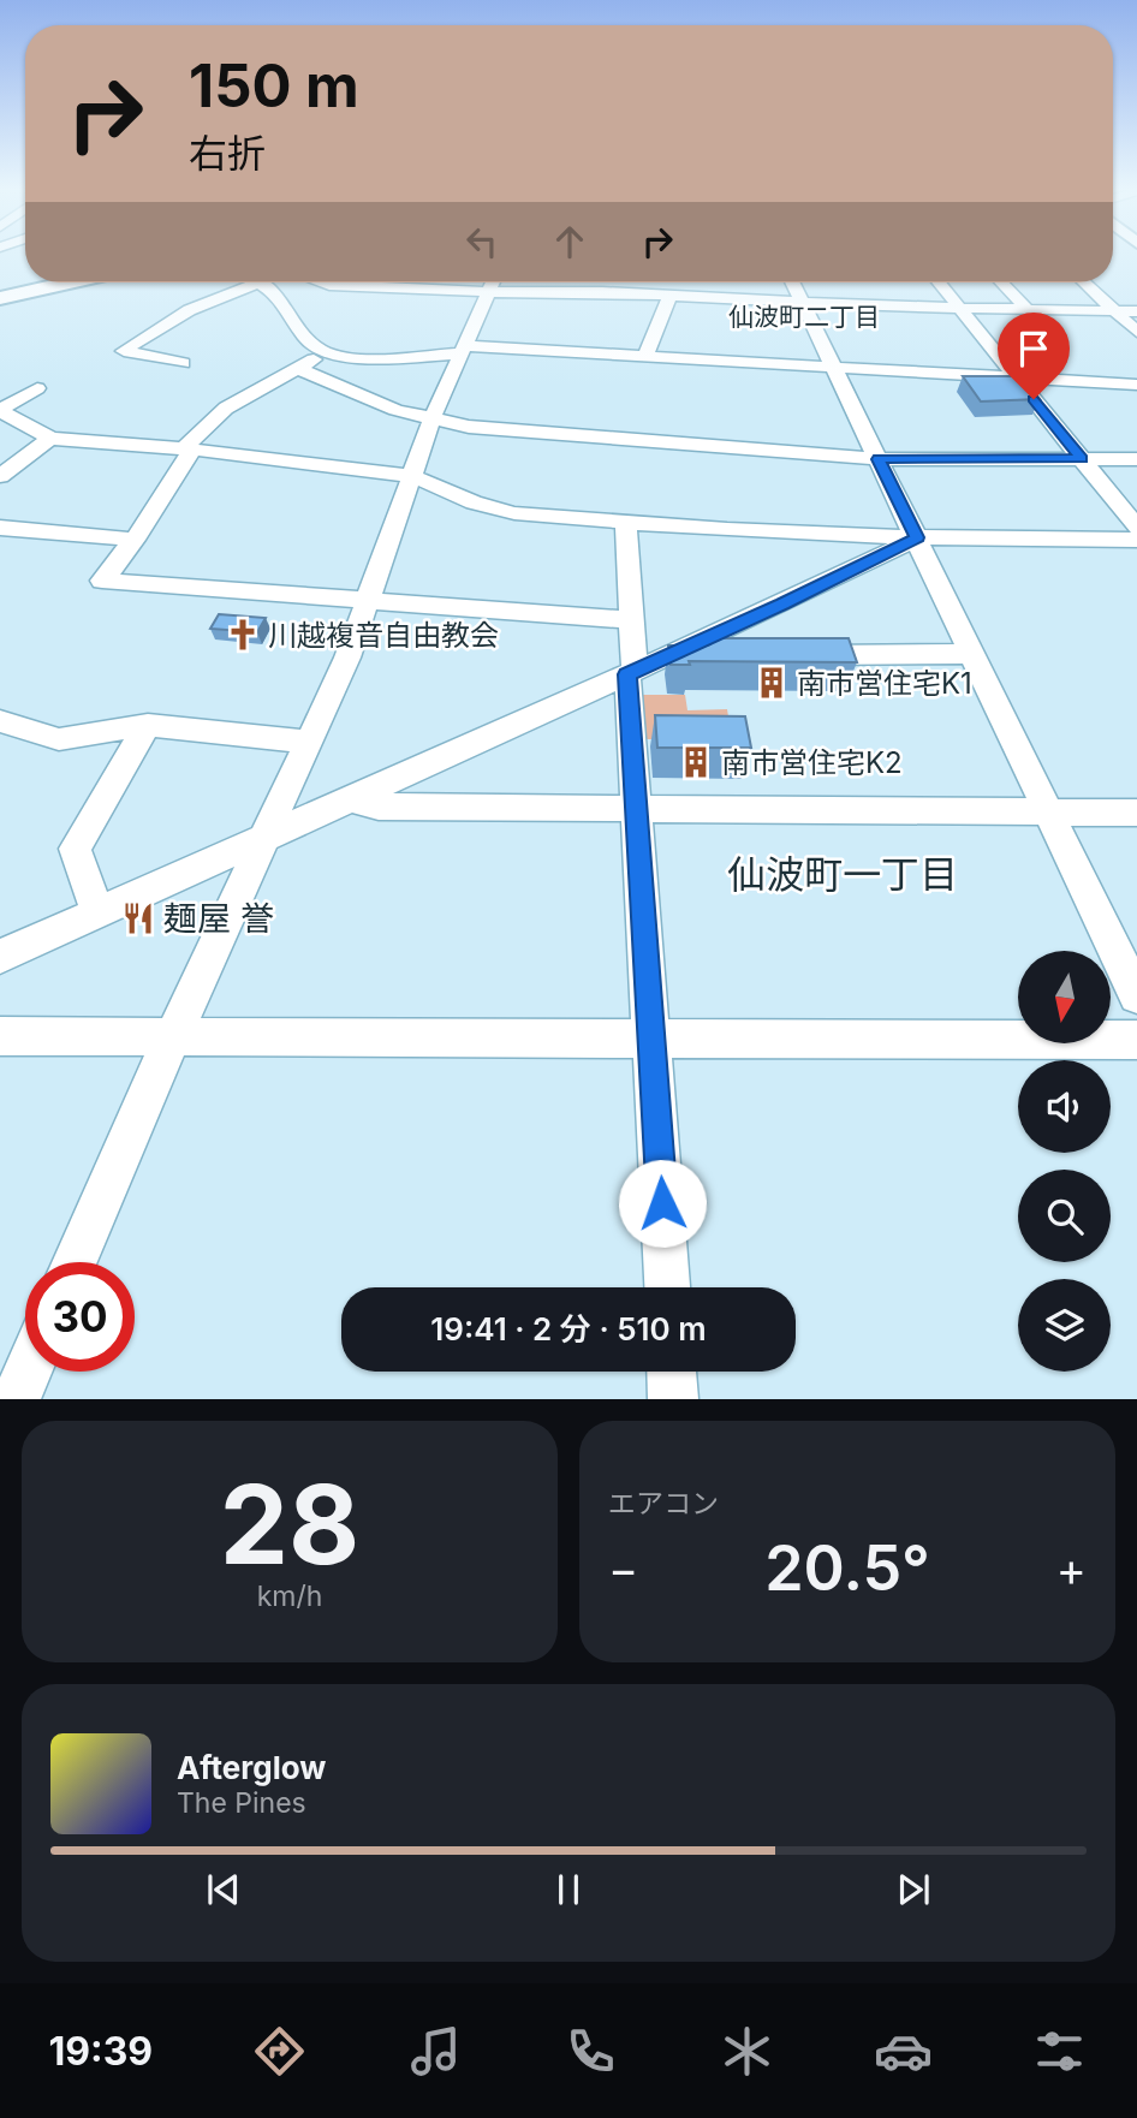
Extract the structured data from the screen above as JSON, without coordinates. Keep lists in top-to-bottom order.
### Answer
{
  "districts": ["仙波町二丁目", "仙波町一丁目"],
  "places": {
    "church": ["川越複音自由教会"],
    "building": ["南市営住宅K1", "南市営住宅K2"],
    "restaurant": ["麺屋 誉"]
  },
  "north": "bottom",
  "page": {
    "turn": ["150 m", "右折"],
    "limit": "30",
    "trip": "19:41 · 2 分 · 510 m",
    "tile": [
      ["28", "km/h"],
      "エアコン"
    ],
    "heat": ["−", "20.5°", "+"],
    "song": ["Afterglow", "The Pines"],
    "tabs": "19:39"
  }
}
